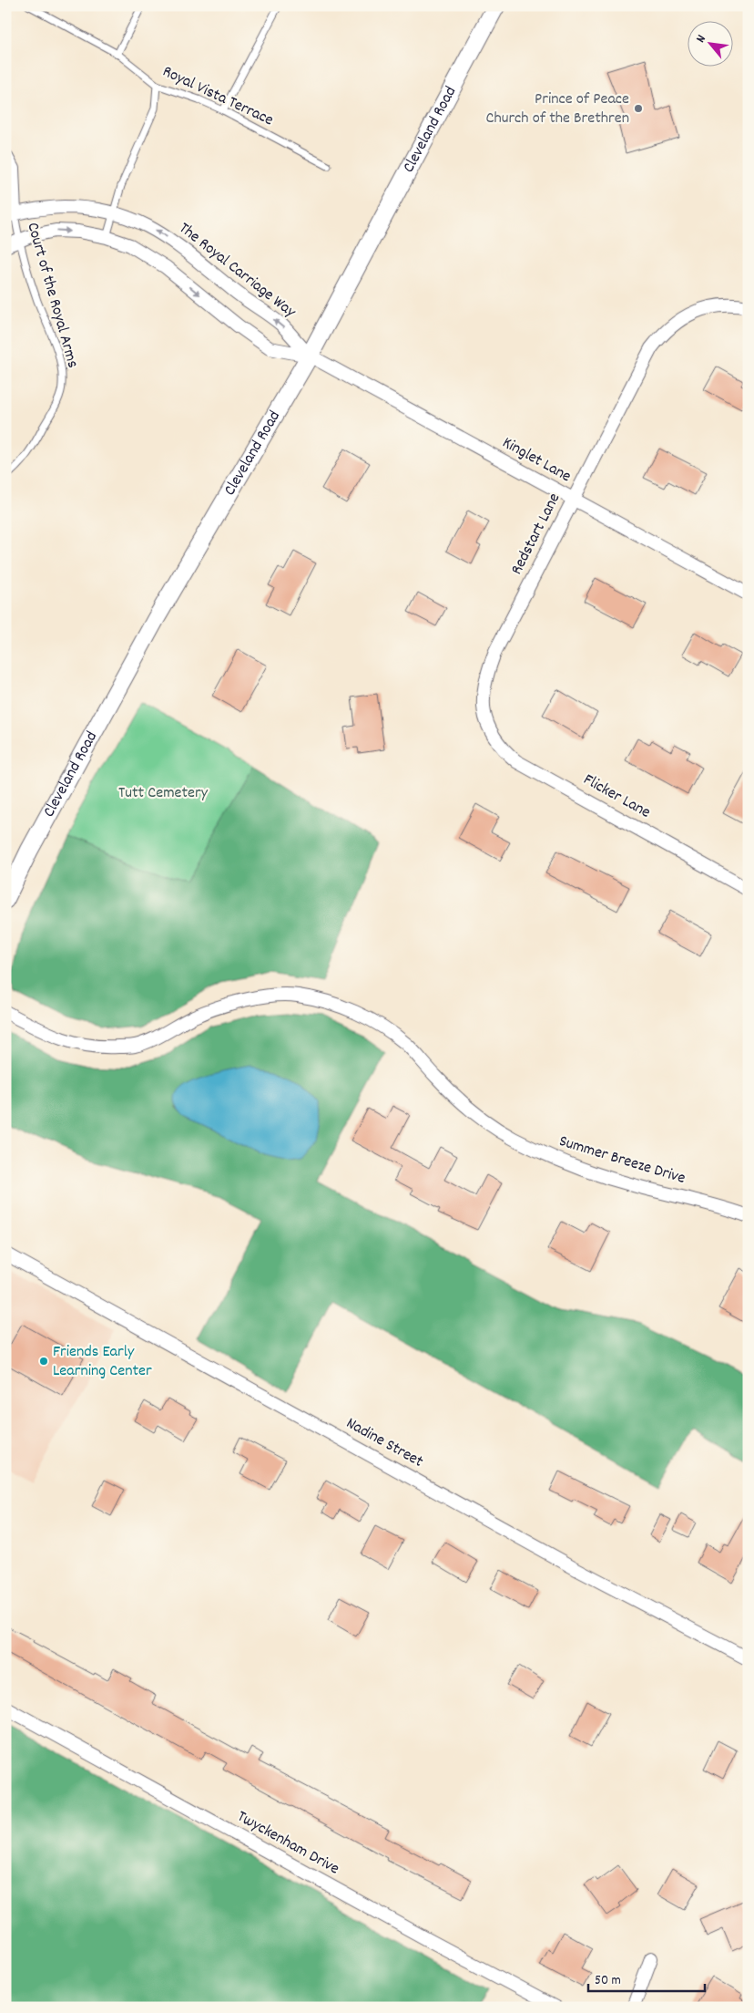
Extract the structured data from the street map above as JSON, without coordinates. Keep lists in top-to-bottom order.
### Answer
{
  "streets": {
    "main road": ["Cleveland Road"],
    "street": [
      "The Royal Carriage Way",
      "Kinglet Lane",
      "Redstart Lane",
      "Flicker Lane",
      "Summer Breeze Drive",
      "Nadine Street",
      "Twyckenham Drive"
    ],
    "lane": ["Royal Vista Terrace", "Court of the Royal Arms"]
  },
  "crossings": [
    ["Cleveland Road", "The Royal Carriage Way"],
    ["Cleveland Road", "Kinglet Lane"],
    ["The Royal Carriage Way", "Court of the Royal Arms"],
    ["The Royal Carriage Way", "Kinglet Lane"],
    ["Kinglet Lane", "Redstart Lane"],
    ["Redstart Lane", "Flicker Lane"]
  ],
  "parks": ["Tutt Cemetery"],
  "places": ["Prince of Peace Church of the Brethren", "Friends Early Learning Center"],
  "scale_bar": "50 m",
  "north": "top left"
}
